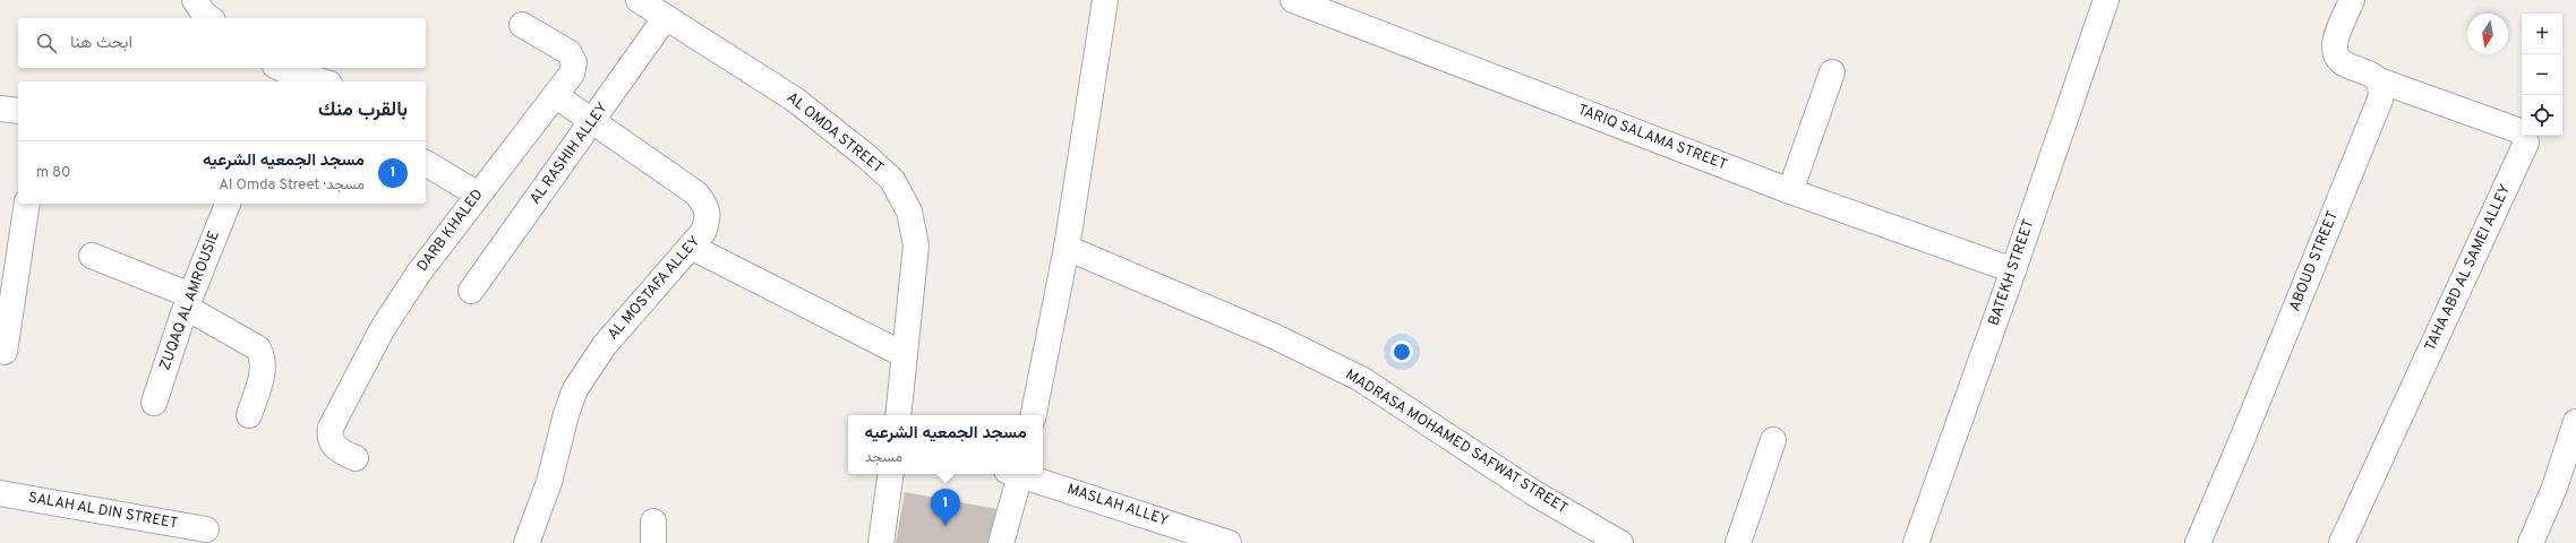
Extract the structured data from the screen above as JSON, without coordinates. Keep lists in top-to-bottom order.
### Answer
{
  "streets": {
    "street": [
      "AL OMDA STREET",
      "TARIQ SALAMA STREET",
      "AL RASHIH ALLEY",
      "DARB KHALED",
      "ABOUD STREET",
      "TAHA ABD AL SAMEI ALLEY",
      "BATEKH STREET",
      "AL MOSTAFA ALLEY",
      "ZUQAQ AL AMROUSIE",
      "MADRASA MOHAMED SAFWAT STREET",
      "MASLAH ALLEY",
      "SALAH AL DIN STREET"
    ]
  },
  "crossings": [
    ["AL OMDA STREET", "AL RASHIH ALLEY"],
    ["TARIQ SALAMA STREET", "BATEKH STREET"],
    ["AL RASHIH ALLEY", "AL MOSTAFA ALLEY"],
    ["DARB KHALED", "AL MOSTAFA ALLEY"],
    ["ABOUD STREET", "TAHA ABD AL SAMEI ALLEY"]
  ],
  "north": "bottom",
  "page": {
    "map_buttons": ["+", "−"],
    "search": "ابحث هنا",
    "heading": "بالقرب منك",
    "list": [
      {
        "mark": "1",
        "name": "مسجد الجمعيه الشرعيه",
        "note": "مسجد · Al Omda Street",
        "value": "80 m"
      }
    ],
    "popup": ["مسجد الجمعيه الشرعيه", "مسجد"],
    "pins": "1"
  }
}
